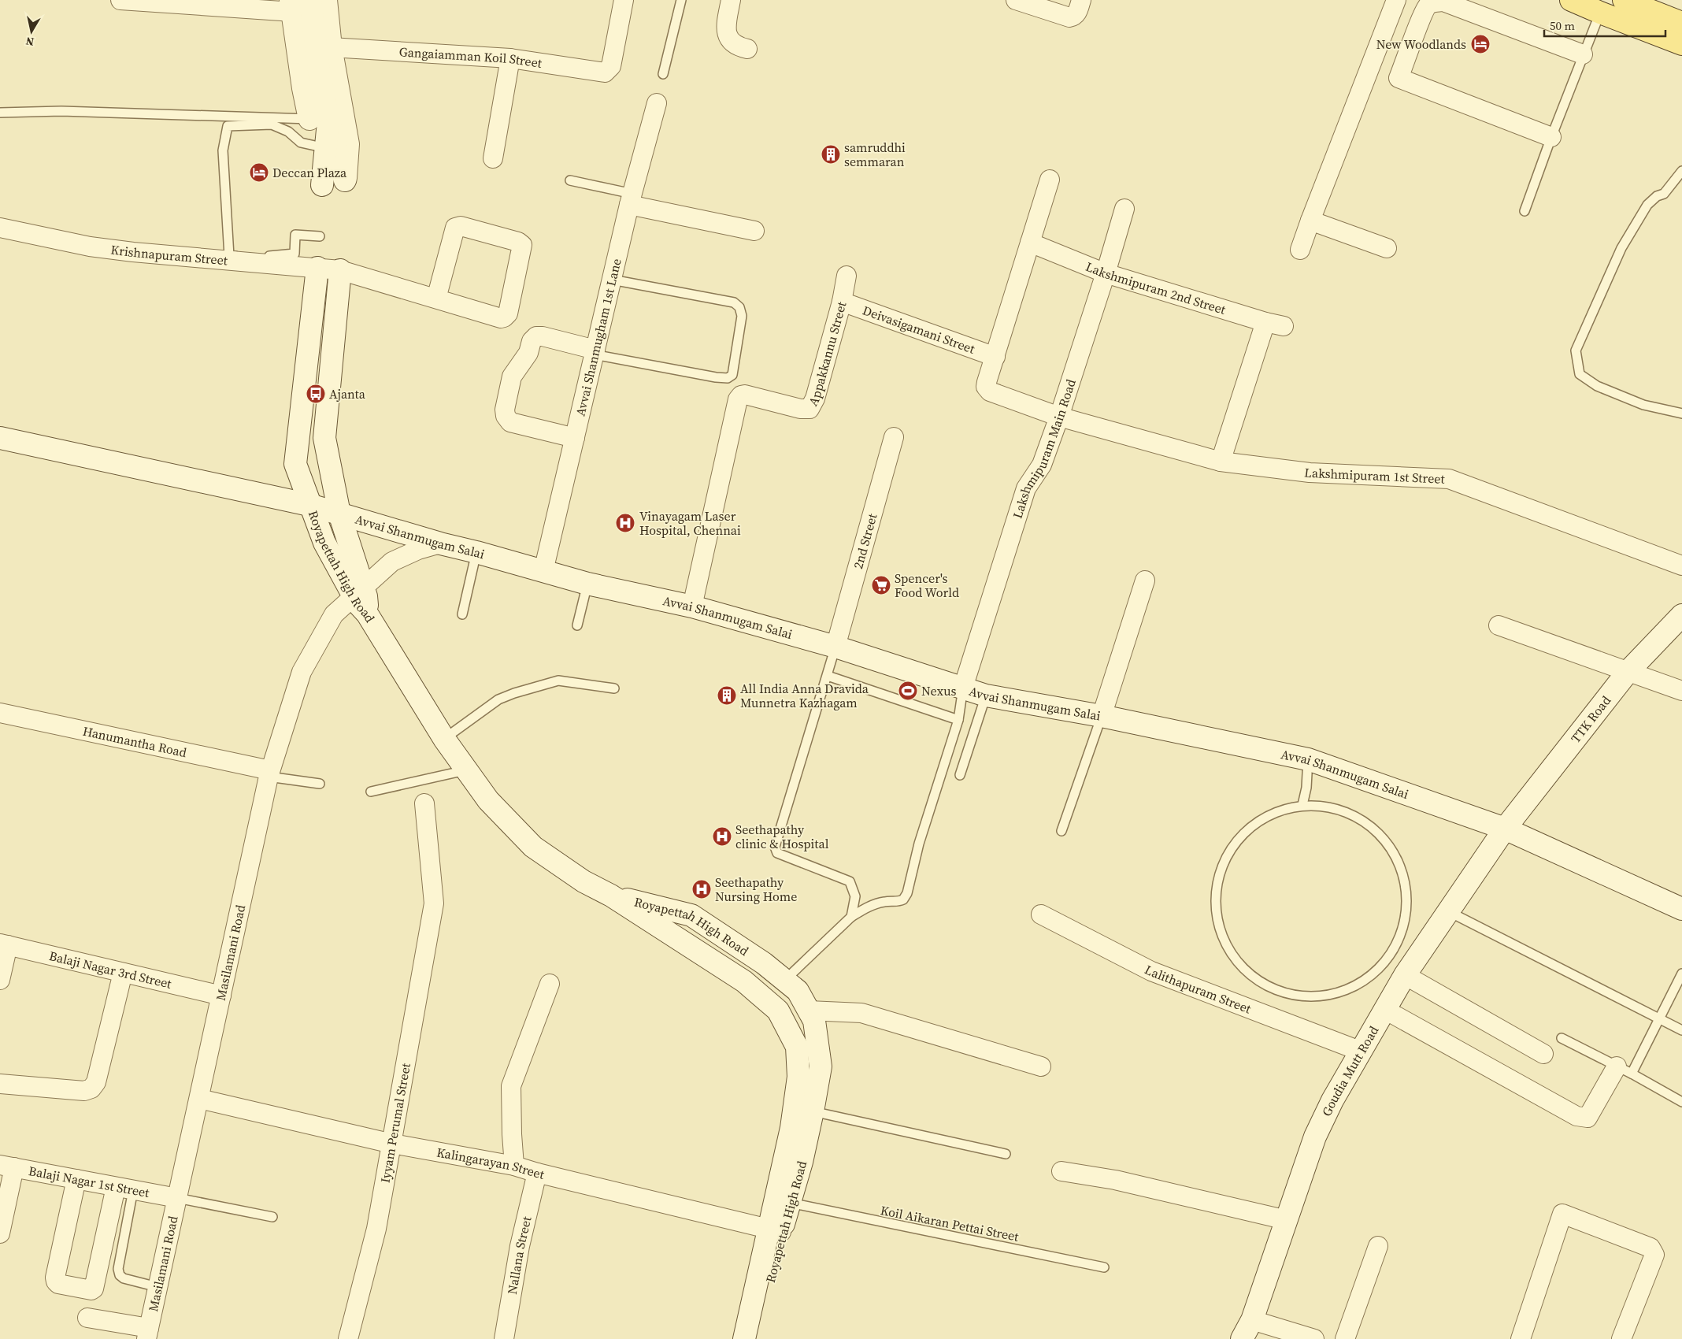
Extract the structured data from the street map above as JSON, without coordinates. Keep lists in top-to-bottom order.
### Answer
{
  "streets": {
    "main road": [
      "Avvai Shanmugam Salai",
      "Royapettah High Road",
      "TTK Road",
      "Goudia Mutt Road"
    ],
    "street": [
      "Gangaiamman Koil Street",
      "Krishnapuram Street",
      "Lakshmipuram 2nd Street",
      "Deivasigamani Street",
      "Avvai Shanmugham 1st Lane",
      "Appakkannu Street",
      "Lakshmipuram Main Road",
      "Lakshmipuram 1st Street",
      "2nd Street",
      "Hanumantha Road",
      "Masilamani Road",
      "Balaji Nagar 3rd Street",
      "Lalithapuram Street",
      "Iyyam Perumal Street",
      "Kalingarayan Street",
      "Balaji Nagar 1st Street",
      "Nallana Street"
    ],
    "lane": ["Koil Aikaran Pettai Street"]
  },
  "crossings": [
    ["Krishnapuram Street", "Royapettah High Road"],
    ["Lakshmipuram 2nd Street", "Lakshmipuram Main Road"],
    ["Lakshmipuram 2nd Street", "Lakshmipuram 1st Street"],
    ["Deivasigamani Street", "Appakkannu Street"],
    ["Deivasigamani Street", "Lakshmipuram 1st Street"],
    ["Avvai Shanmugham 1st Lane", "Avvai Shanmugam Salai"],
    ["Appakkannu Street", "Avvai Shanmugam Salai"],
    ["Lakshmipuram Main Road", "Lakshmipuram 1st Street"],
    ["Lakshmipuram Main Road", "Avvai Shanmugam Salai"],
    ["Avvai Shanmugam Salai", "2nd Street"],
    ["Avvai Shanmugam Salai", "Royapettah High Road"],
    ["Avvai Shanmugam Salai", "TTK Road"],
    ["Avvai Shanmugam Salai", "Masilamani Road"],
    ["Avvai Shanmugam Salai", "Goudia Mutt Road"],
    ["Royapettah High Road", "Masilamani Road"],
    ["Royapettah High Road", "Kalingarayan Street"],
    ["Royapettah High Road", "Koil Aikaran Pettai Street"],
    ["TTK Road", "Goudia Mutt Road"],
    ["Hanumantha Road", "Masilamani Road"],
    ["Masilamani Road", "Balaji Nagar 3rd Street"],
    ["Masilamani Road", "Kalingarayan Street"],
    ["Masilamani Road", "Balaji Nagar 1st Street"],
    ["Lalithapuram Street", "Goudia Mutt Road"],
    ["Iyyam Perumal Street", "Kalingarayan Street"],
    ["Kalingarayan Street", "Nallana Street"]
  ],
  "places": {
    "hotel": ["New Woodlands", "Deccan Plaza"],
    "building": ["samruddhi semmaran", "All India Anna Dravida Munnetra Kazhagam"],
    "bus stop": ["Ajanta"],
    "hospital": ["Vinayagam Laser Hospital, Chennai", "Seethapathy clinic & Hospital", "Seethapathy Nursing Home"],
    "supermarket": ["Spencer's Food World"],
    "sports": ["Nexus"]
  },
  "scale_bar": "50 m",
  "north": "bottom"
}
